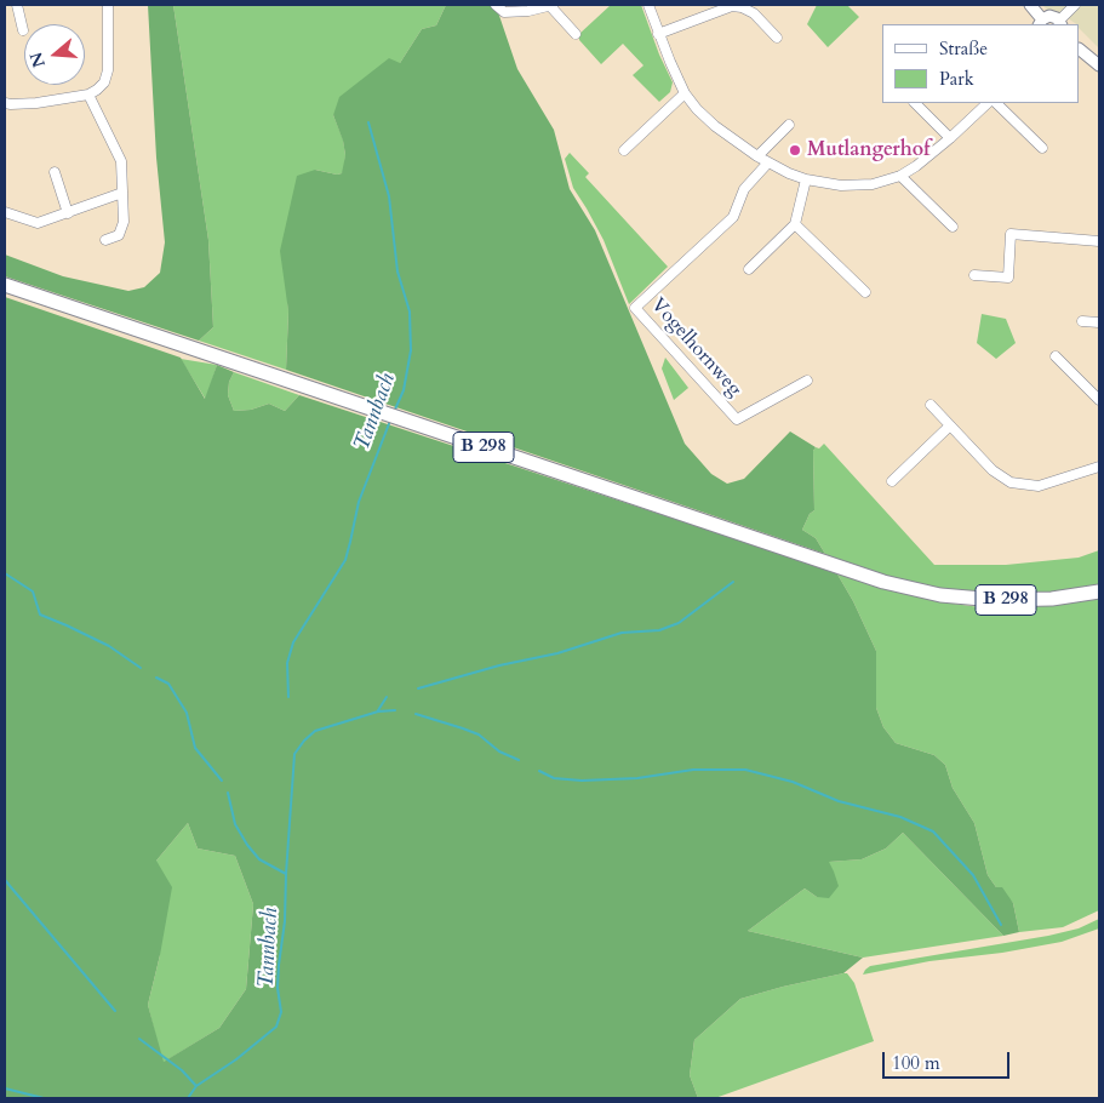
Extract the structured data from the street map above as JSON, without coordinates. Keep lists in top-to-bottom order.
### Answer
{
  "streets": {
    "main road": ["B 298"],
    "street": ["Vogelhornweg"]
  },
  "water": ["Tannbach"],
  "places": ["Mutlangerhof"],
  "legend": ["Straße", "Park"],
  "scale_bar": "100 m",
  "north": "left"
}
